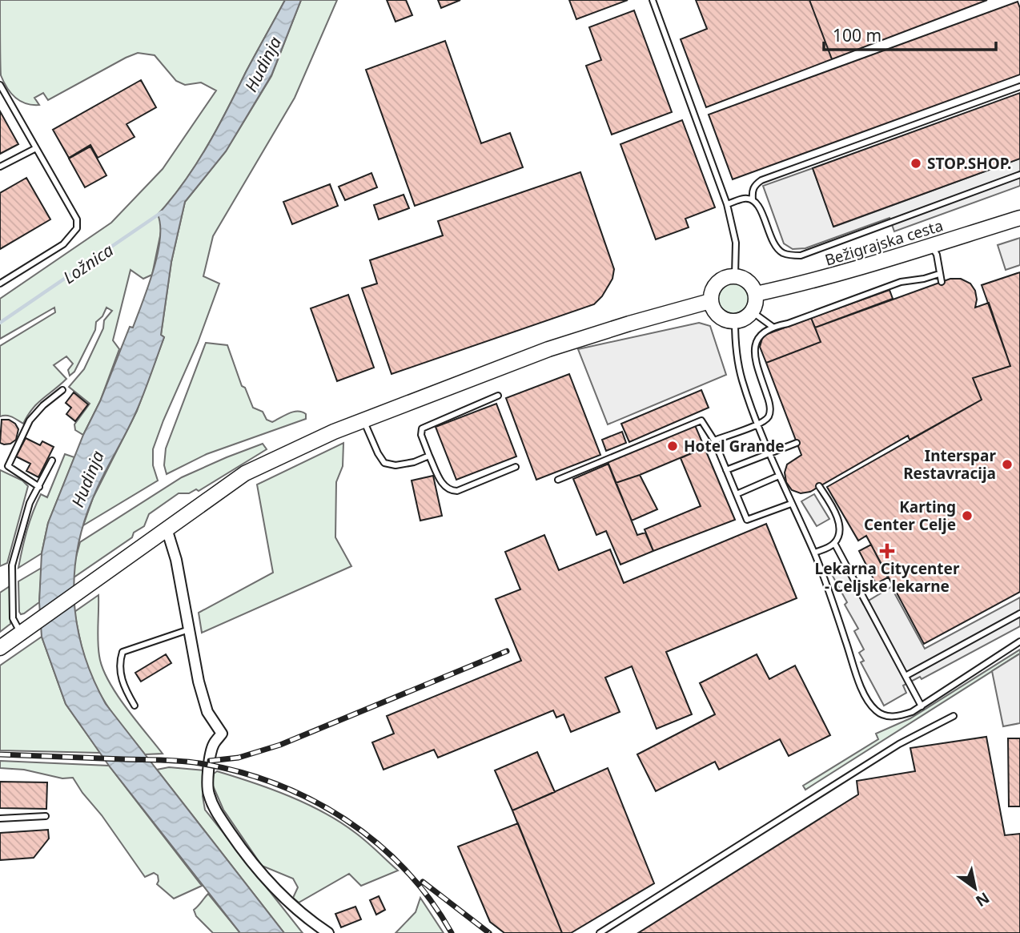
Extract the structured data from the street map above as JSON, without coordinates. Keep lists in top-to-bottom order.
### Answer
{
  "streets": {
    "street": ["Bežigrajska cesta"]
  },
  "water": ["Hudinja", "Ložnica"],
  "places": {
    "other": [
      "STOP.SHOP.",
      "Hotel Grande",
      "Interspar Restavracija",
      "Karting Center Celje"
    ],
    "health": ["Lekarna Citycenter - Celjske lekarne"]
  },
  "scale_bar": "100 m",
  "north": "bottom right"
}
